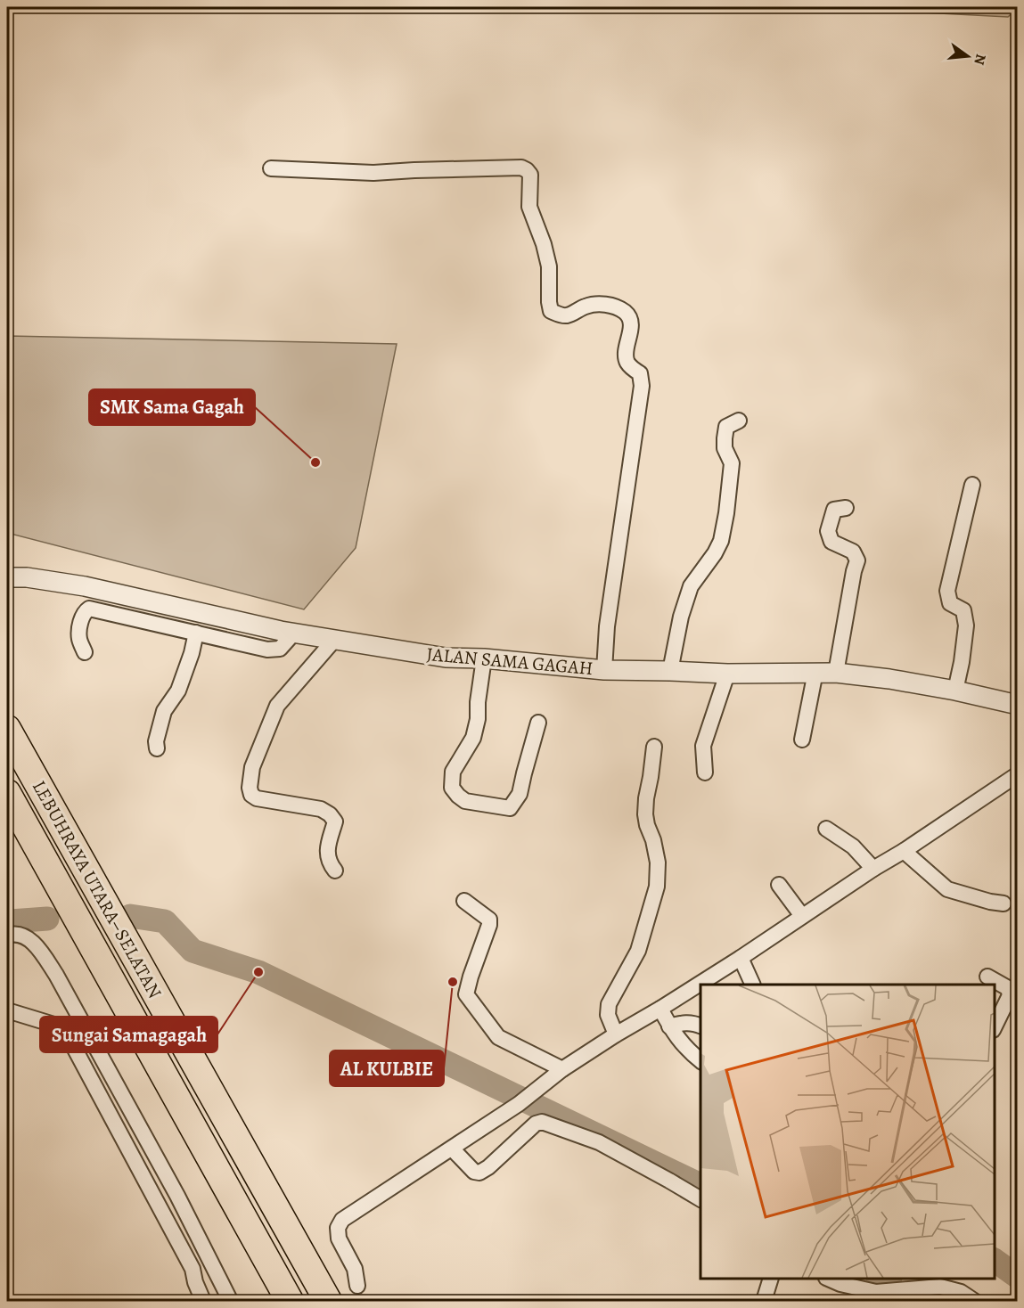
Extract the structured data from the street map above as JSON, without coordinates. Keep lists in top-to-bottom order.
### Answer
{
  "streets": {
    "highway": ["LEBUHRAYA UTARA–SELATAN"],
    "street": ["JALAN SAMA GAGAH"]
  },
  "places": ["SMK Sama Gagah", "Sungai Samagagah", "AL KULBIE"],
  "north": "right"
}
